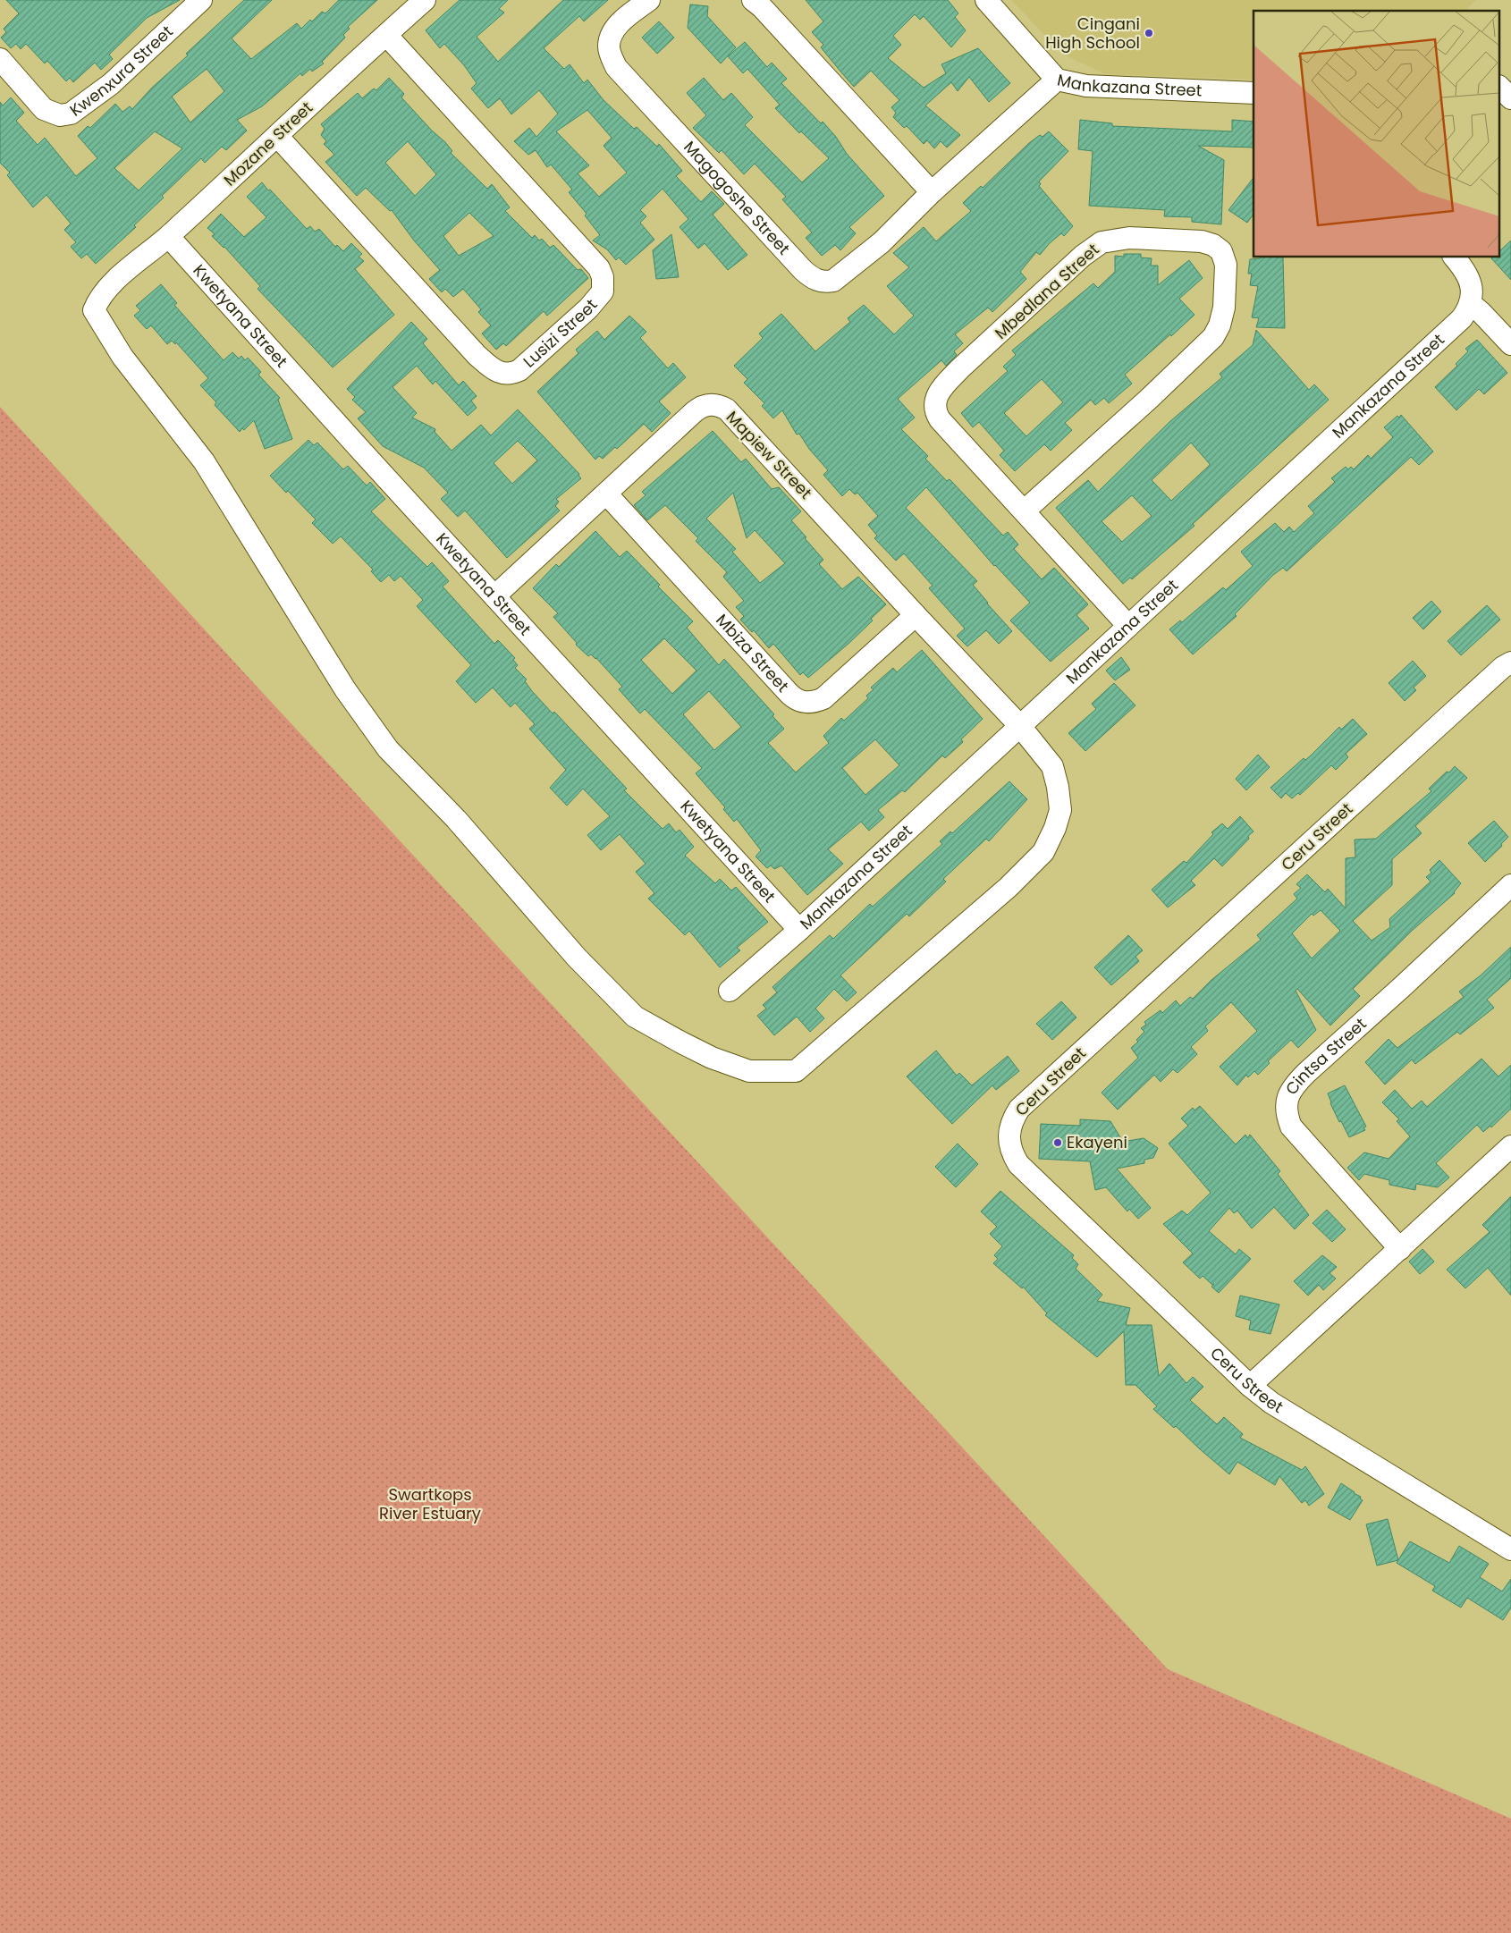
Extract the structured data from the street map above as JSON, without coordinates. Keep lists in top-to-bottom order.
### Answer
{
  "streets": {
    "street": [
      "Kwenxura Street",
      "Mankazana Street",
      "Mozane Street",
      "Magogoshe Street",
      "Mbedlana Street",
      "Kwetyana Street",
      "Lusizi Street",
      "Mapiew Street",
      "Mbiza Street",
      "Ceru Street",
      "Cintsa Street"
    ]
  },
  "crossings": [
    ["Mankazana Street", "Mozane Street"],
    ["Mankazana Street", "Magogoshe Street"],
    ["Mankazana Street", "Mbedlana Street"],
    ["Mankazana Street", "Kwetyana Street"],
    ["Mankazana Street", "Mapiew Street"],
    ["Mozane Street", "Kwetyana Street"],
    ["Mozane Street", "Lusizi Street"],
    ["Mozane Street", "Mapiew Street"],
    ["Kwetyana Street", "Mapiew Street"],
    ["Mapiew Street", "Mbiza Street"]
  ],
  "parks": ["Swartkops River Estuary"],
  "places": ["Cingani High School", "Ekayeni"]
}
